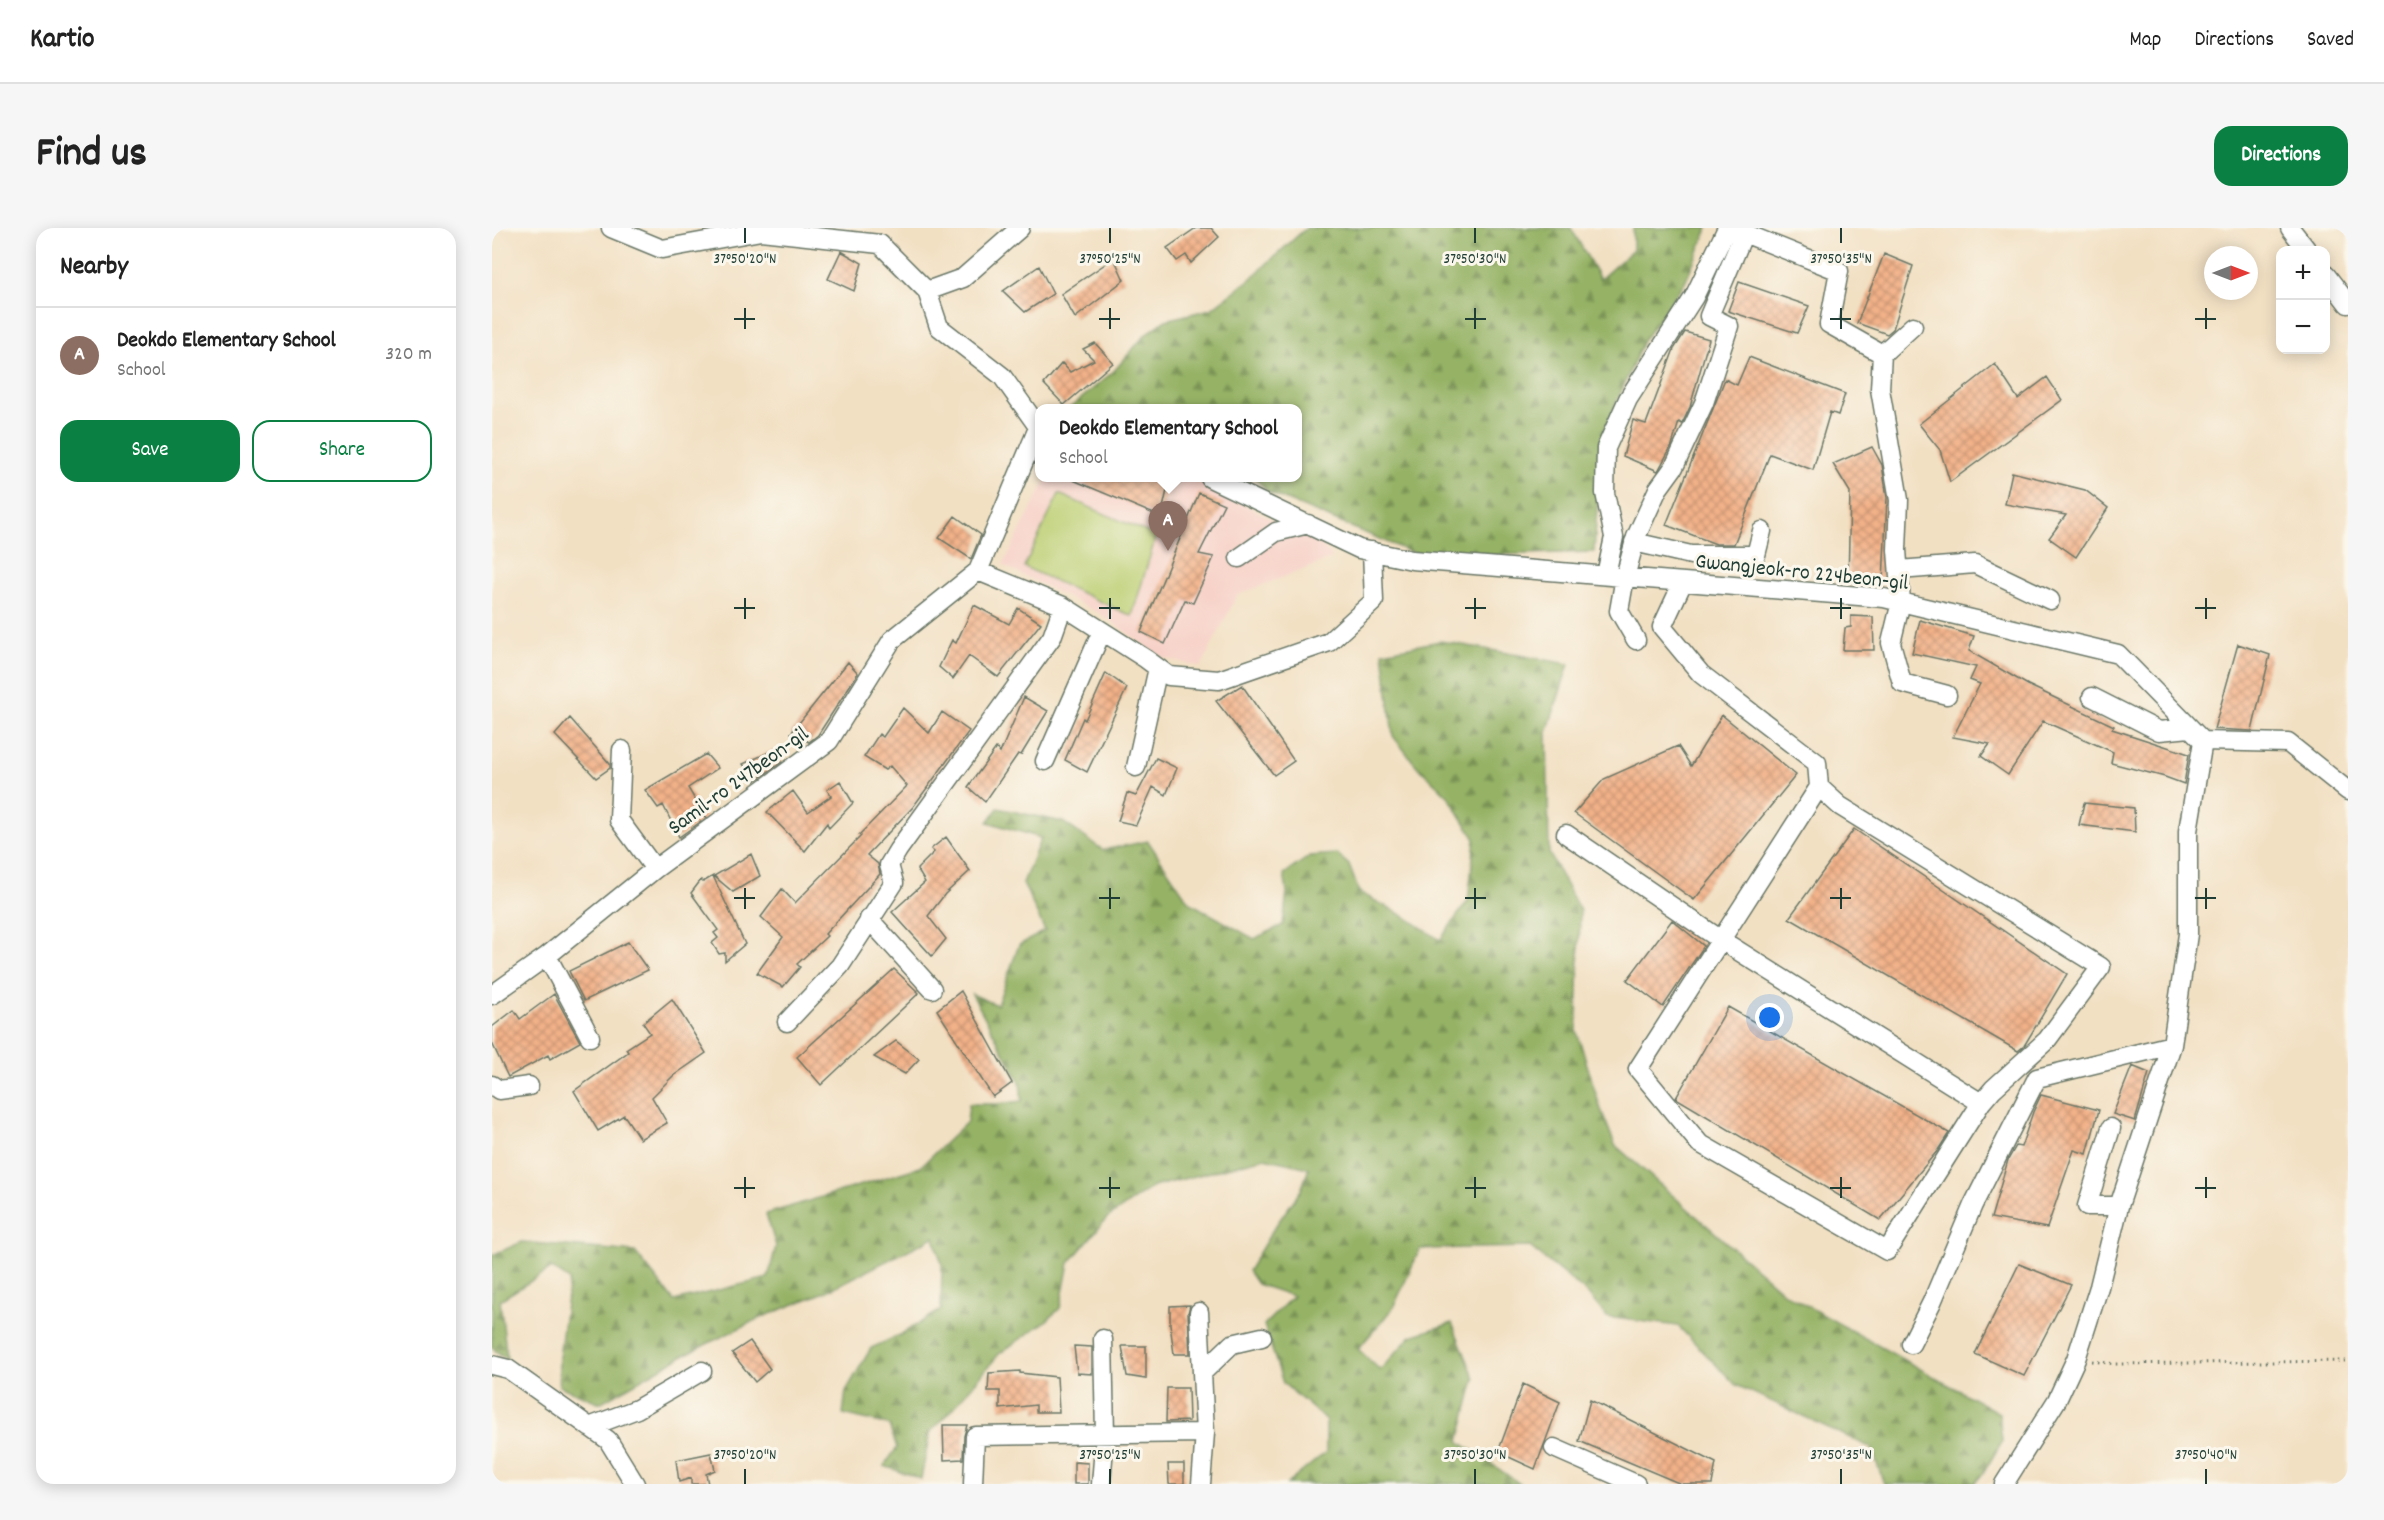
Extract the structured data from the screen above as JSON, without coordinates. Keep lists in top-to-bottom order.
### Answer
{
  "streets": {
    "street": ["Gwangjeok-ro 224beon-gil", "Samil-ro 247beon-gil"]
  },
  "north": "right",
  "page": {
    "header": "Kartio",
    "nav": ["Map", "Directions", "Saved"],
    "title": "Find us",
    "buttons": [
      "Directions",
      ["Save", "Share"]
    ],
    "heading": "Nearby",
    "map_buttons": ["+", "−"],
    "list": [
      {
        "mark": "A",
        "name": "Deokdo Elementary School",
        "note": "School",
        "value": "320 m"
      }
    ],
    "popup": ["Deokdo Elementary School", "School"],
    "pins": "A"
  },
  "coordinates": [
    "37°50'20\"N",
    "37°50'25\"N",
    "37°50'30\"N",
    "37°50'35\"N",
    "37°50'40\"N"
  ]
}
